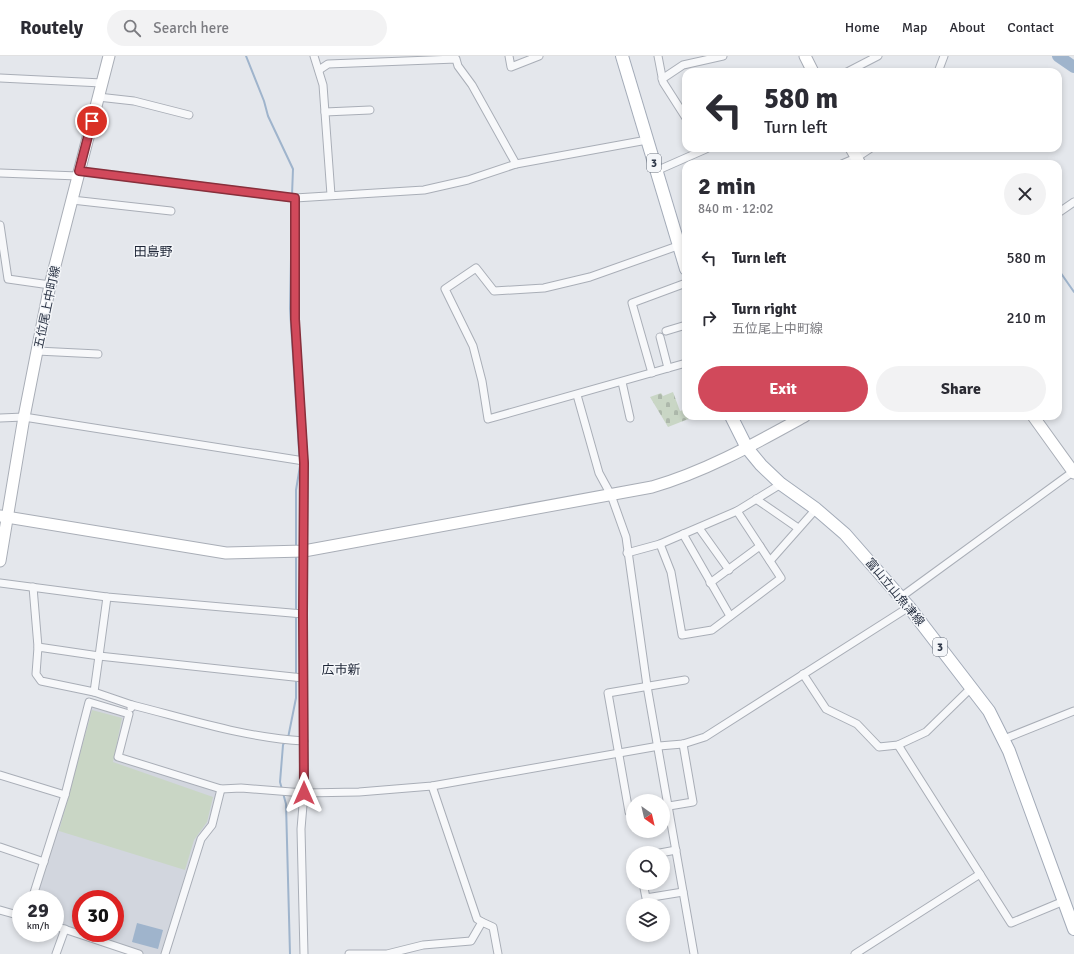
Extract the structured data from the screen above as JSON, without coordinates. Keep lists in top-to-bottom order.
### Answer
{
  "streets": {
    "main road": ["3", "富山立山魚津線"],
    "street": ["五位尾上中町線"]
  },
  "districts": ["田島野", "広市新"],
  "north": "bottom right",
  "page": {
    "header": "Routely",
    "search": "Search here",
    "nav": [
      "Home",
      "Map",
      "About",
      "Contact"
    ],
    "turn": ["580 m", "Turn left"],
    "heading": ["2 min", "840 m · 12:02"],
    "list": [
      {
        "name": "Turn left",
        "value": "580 m"
      },
      {
        "name": "Turn right",
        "note": "五位尾上中町線",
        "value": "210 m"
      }
    ],
    "buttons": ["Exit", "Share"],
    "speed": "29 km/h",
    "limit": "30"
  }
}
